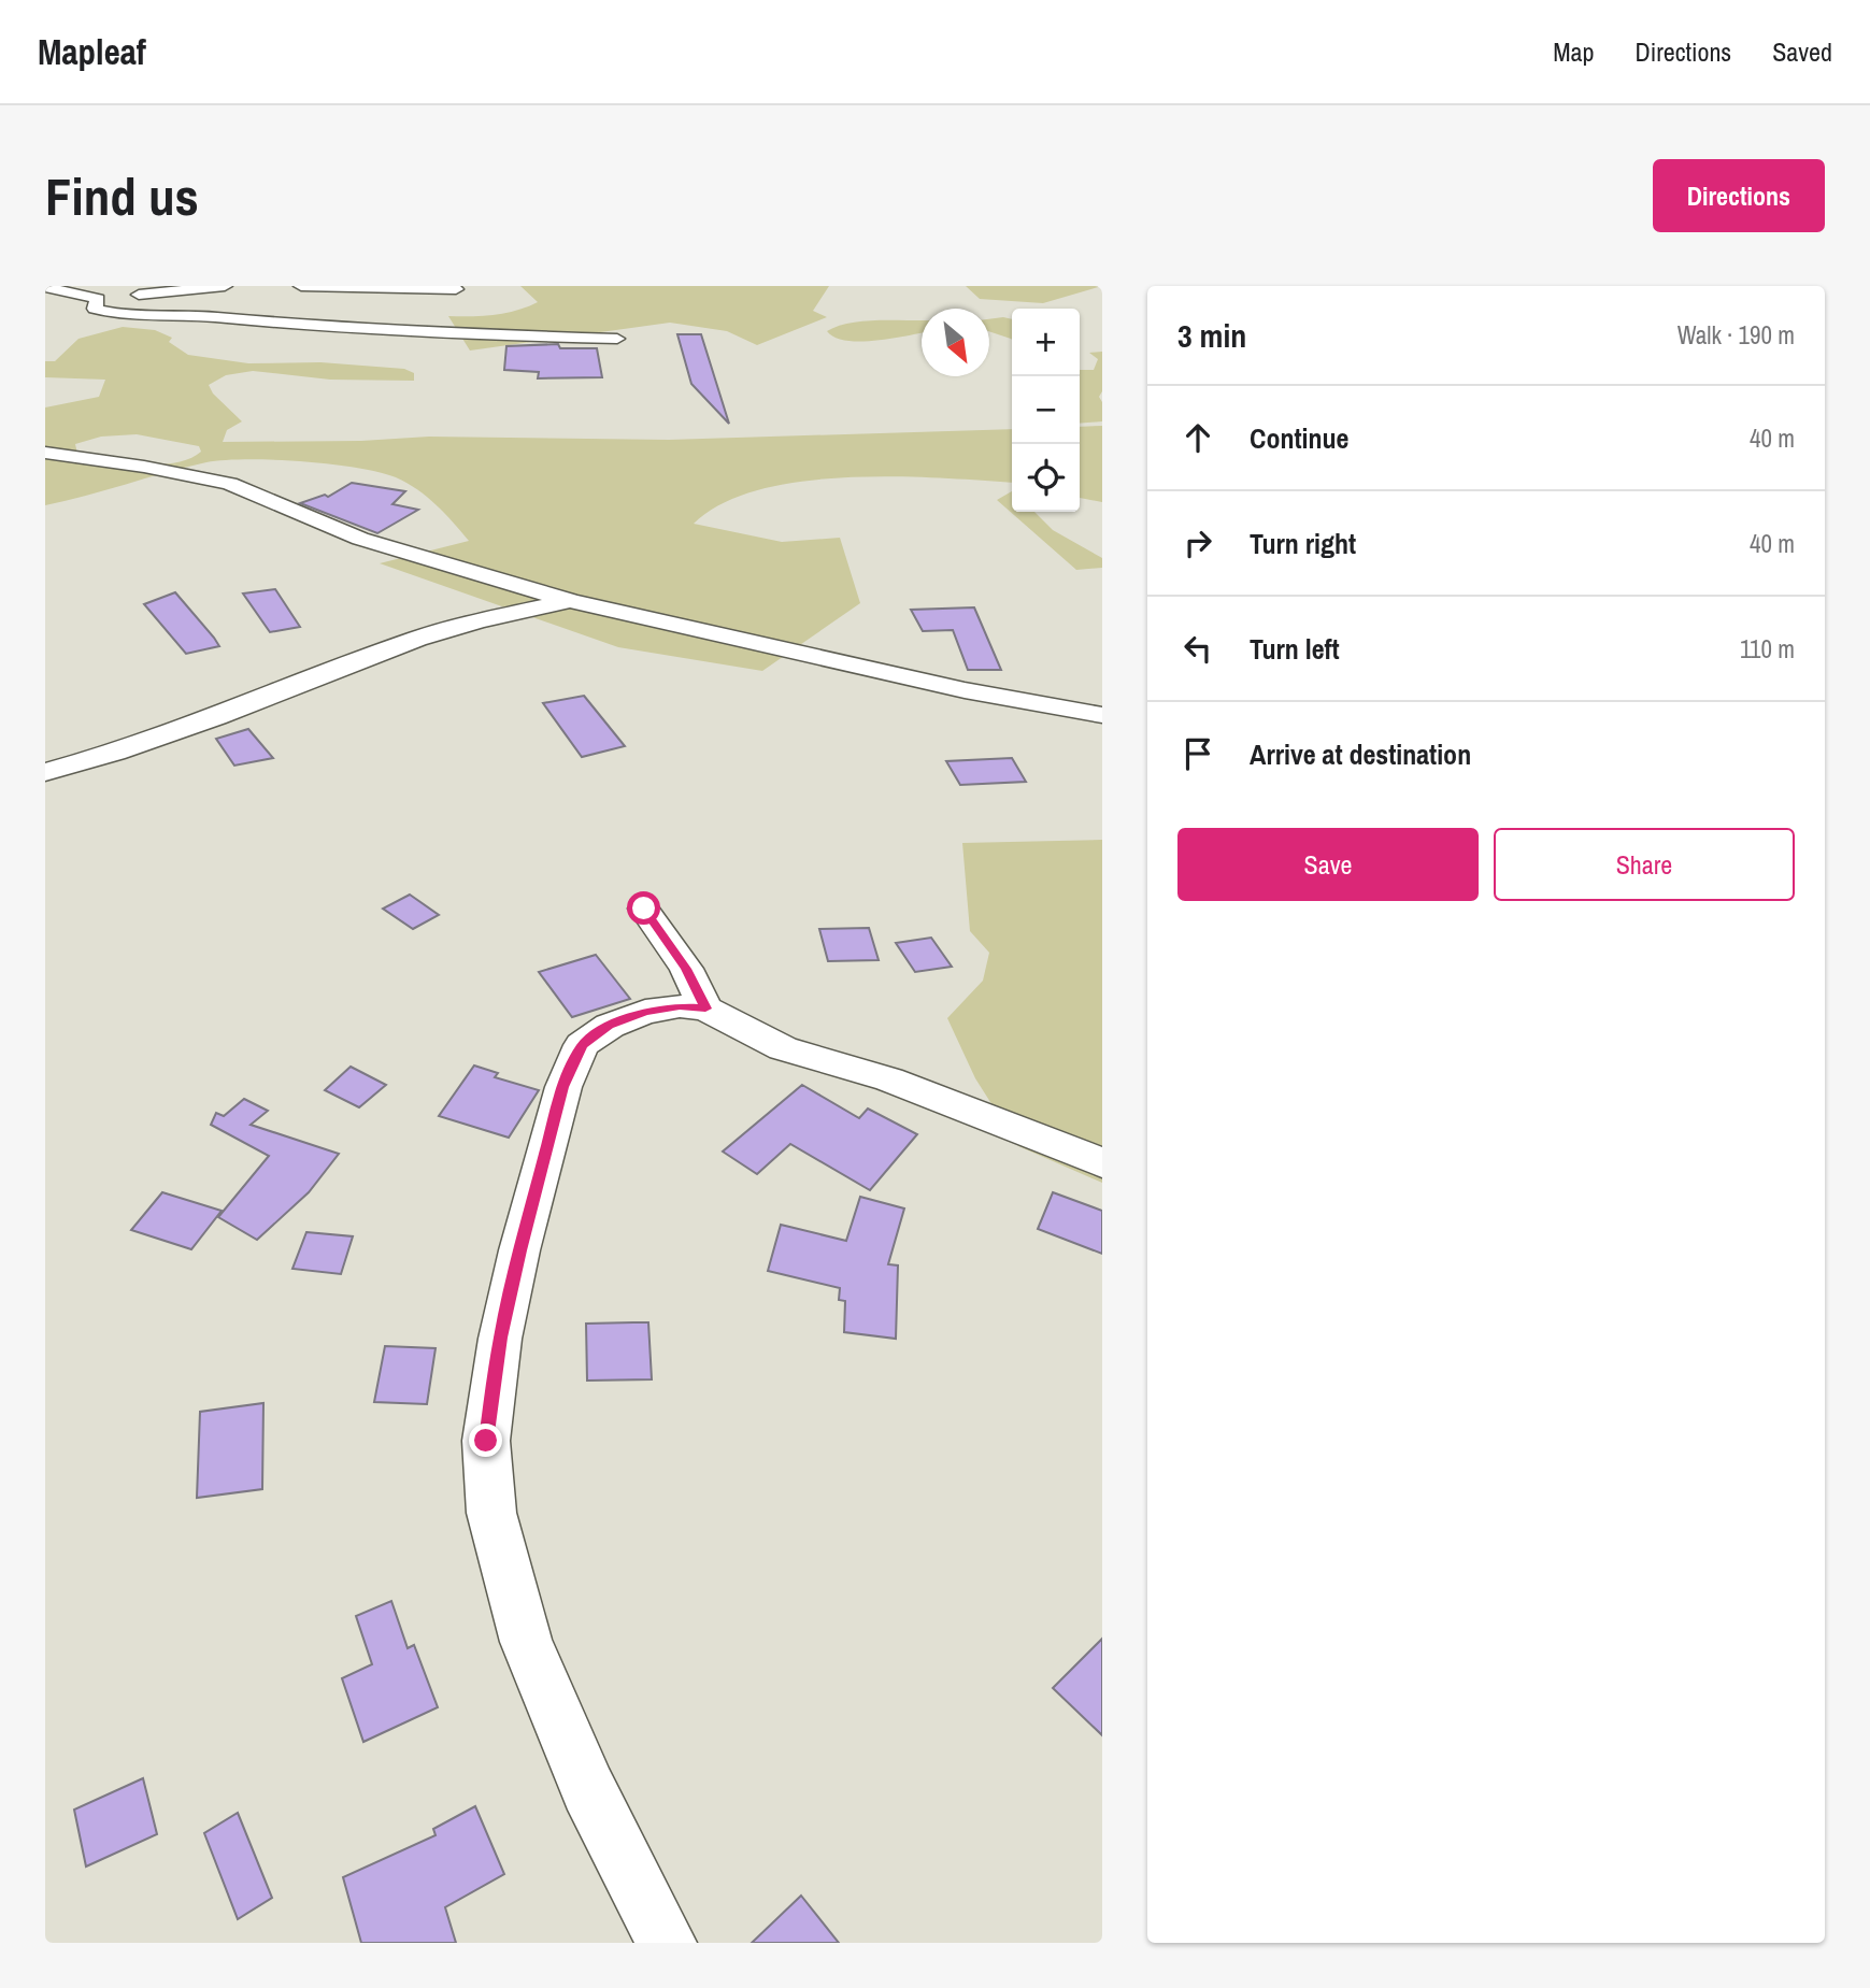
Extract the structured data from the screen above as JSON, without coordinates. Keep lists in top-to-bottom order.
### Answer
{
  "north": "bottom right",
  "page": {
    "header": "Mapleaf",
    "nav": ["Map", "Directions", "Saved"],
    "buttons": [
      "Directions",
      ["Save", "Share"]
    ],
    "title": "Find us",
    "heading": ["3 min", "Walk · 190 m"],
    "map_buttons": ["+", "−"],
    "list": [
      ["Continue", "40 m"],
      ["Turn right", "40 m"],
      ["Turn left", "110 m"],
      "Arrive at destination"
    ]
  }
}
